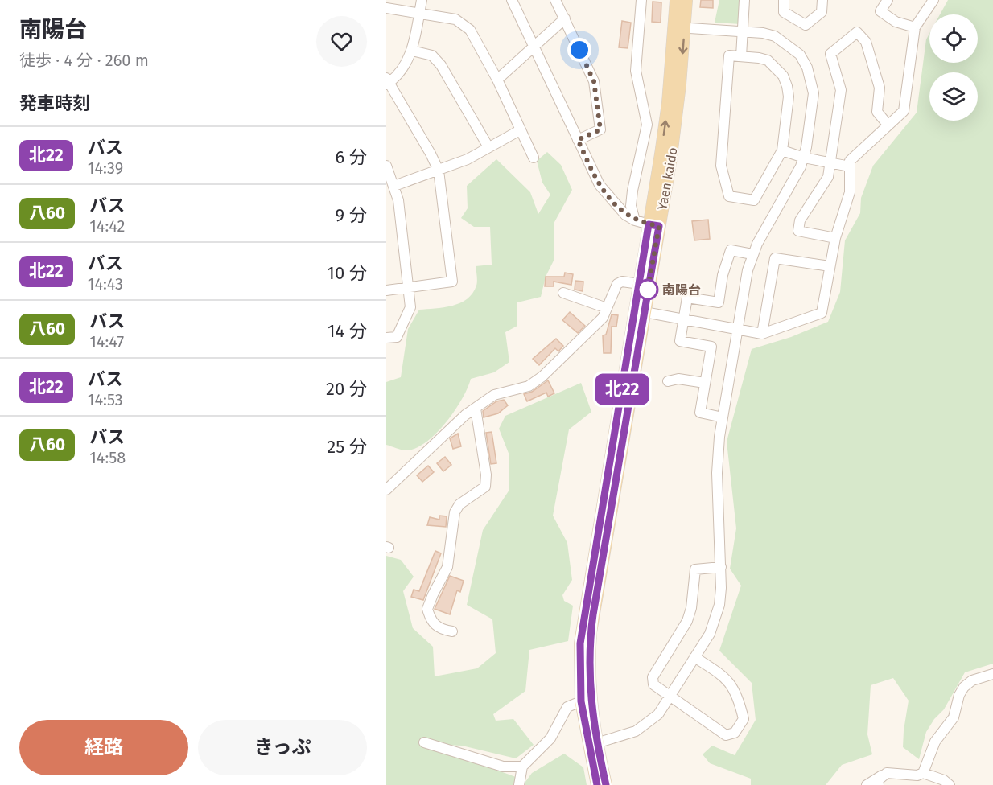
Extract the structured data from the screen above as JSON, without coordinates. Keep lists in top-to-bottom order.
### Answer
{
  "streets": {
    "main road": ["Yaen kaido"]
  },
  "places": ["南陽台"],
  "lines": ["bus line 北22"],
  "page": {
    "heading": [
      ["南陽台", "徒歩 · 4 分 · 260 m"],
      "発車時刻"
    ],
    "on_map": "北22",
    "list": [
      {
        "mark": "北22",
        "name": "バス",
        "note": "14:39",
        "value": "6 分"
      },
      {
        "mark": "八60",
        "name": "バス",
        "note": "14:42",
        "value": "9 分"
      },
      {
        "mark": "北22",
        "name": "バス",
        "note": "14:43",
        "value": "10 分"
      },
      {
        "mark": "八60",
        "name": "バス",
        "note": "14:47",
        "value": "14 分"
      },
      {
        "mark": "北22",
        "name": "バス",
        "note": "14:53",
        "value": "20 分"
      },
      {
        "mark": "八60",
        "name": "バス",
        "note": "14:58",
        "value": "25 分"
      }
    ],
    "buttons": ["経路", "きっぷ"]
  }
}
